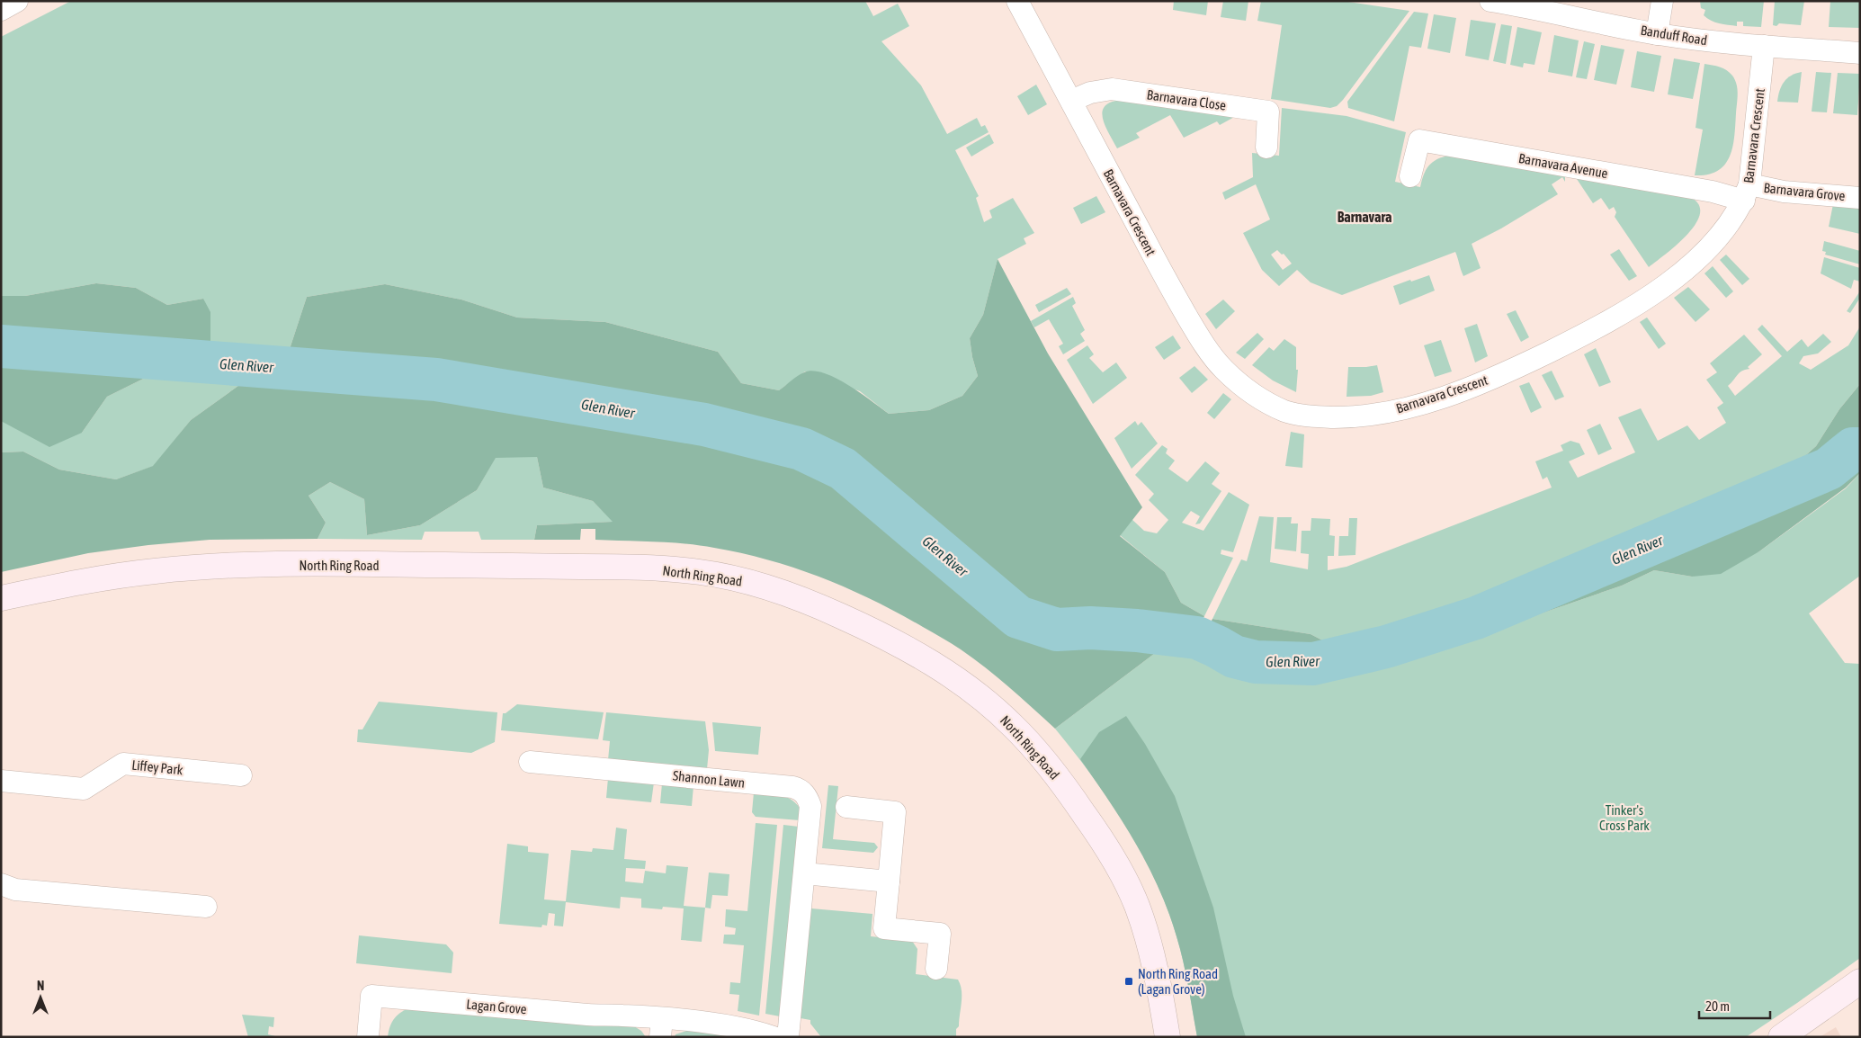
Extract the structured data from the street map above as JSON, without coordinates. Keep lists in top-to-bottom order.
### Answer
{
  "streets": {
    "main road": ["North Ring Road"],
    "street": [
      "Banduff Road",
      "Barnavara Close",
      "Barnavara Crescent",
      "Barnavara Avenue",
      "Barnavara Grove",
      "Liffey Park",
      "Shannon Lawn",
      "Lagan Grove"
    ]
  },
  "crossings": [
    ["Banduff Road", "Barnavara Crescent"],
    ["Barnavara Close", "Barnavara Crescent"],
    ["Barnavara Crescent", "Barnavara Avenue"],
    ["Barnavara Crescent", "Barnavara Grove"],
    ["Barnavara Avenue", "Barnavara Grove"]
  ],
  "districts": ["Barnavara"],
  "water": ["Glen River"],
  "parks": ["Tinker's Cross Park"],
  "places": {
    "transit": ["North Ring Road (Lagan Grove)"]
  },
  "scale_bar": "20 m",
  "north": "top"
}
